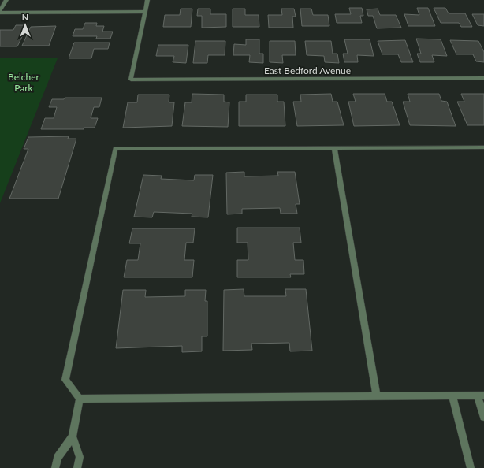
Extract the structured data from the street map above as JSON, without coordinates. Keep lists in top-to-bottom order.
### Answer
{
  "streets": {
    "street": ["East Bedford Avenue"]
  },
  "parks": ["Belcher Park"],
  "north": "top"
}
